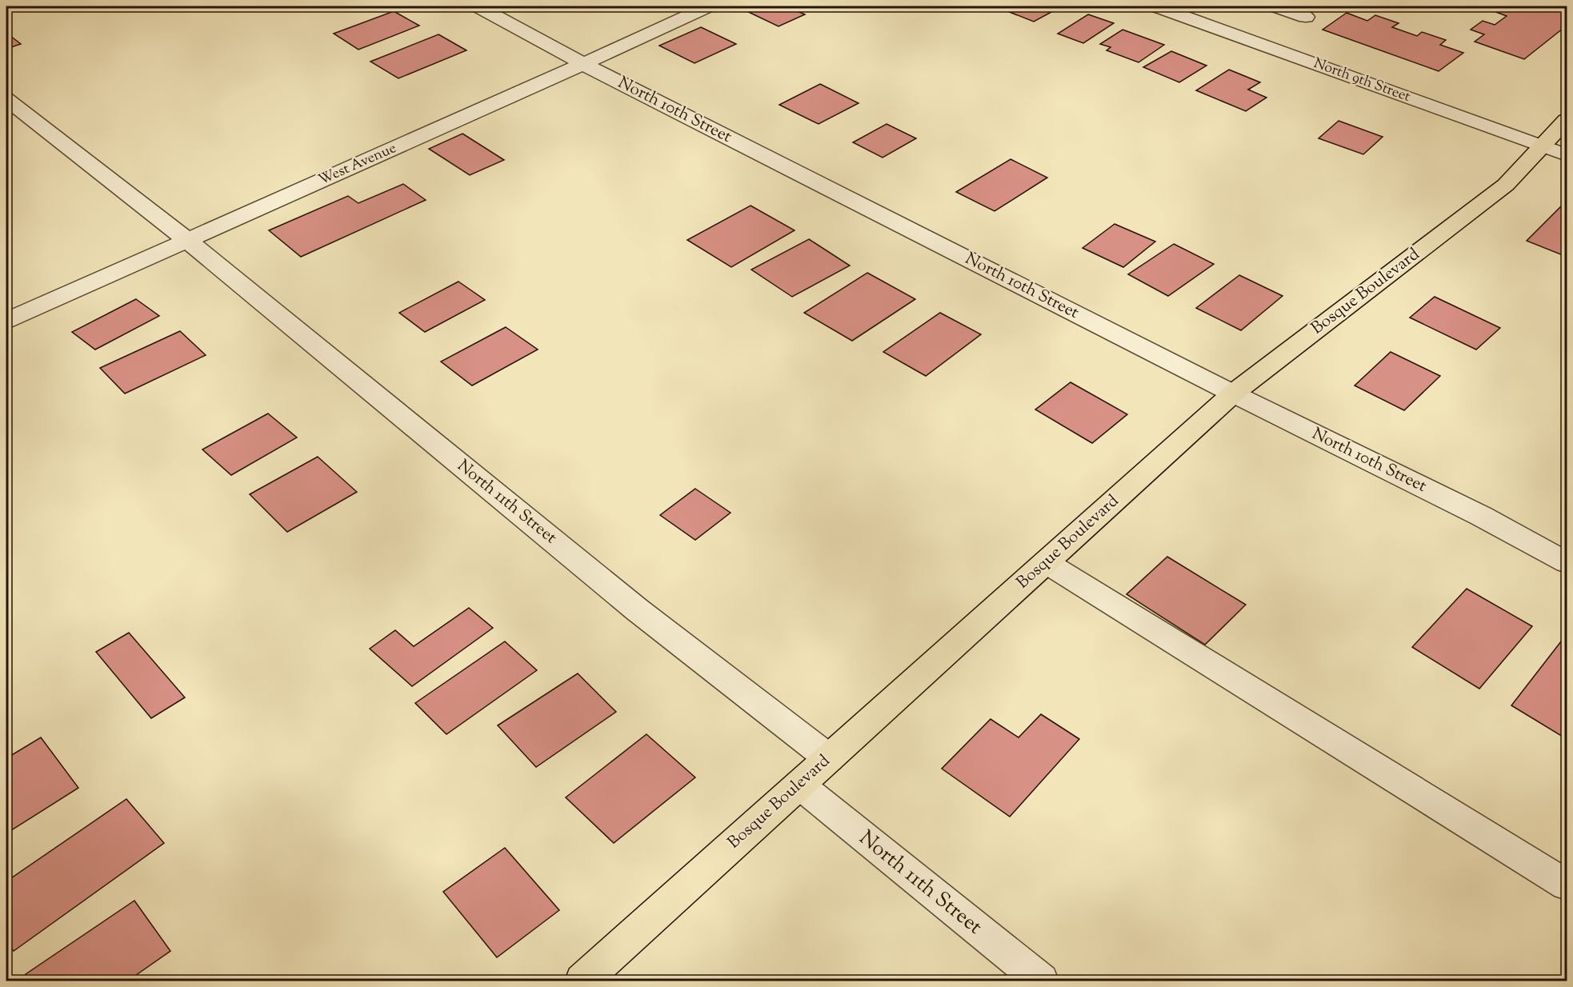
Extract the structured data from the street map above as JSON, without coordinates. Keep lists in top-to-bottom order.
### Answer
{
  "streets": {
    "main road": ["Bosque Boulevard"],
    "street": [
      "North 9th Street",
      "North 10th Street",
      "West Avenue",
      "North 11th Street"
    ]
  },
  "crossings": [
    ["North 9th Street", "Bosque Boulevard"],
    ["North 10th Street", "West Avenue"],
    ["North 10th Street", "Bosque Boulevard"],
    ["West Avenue", "North 11th Street"],
    ["Bosque Boulevard", "North 11th Street"]
  ]
}
